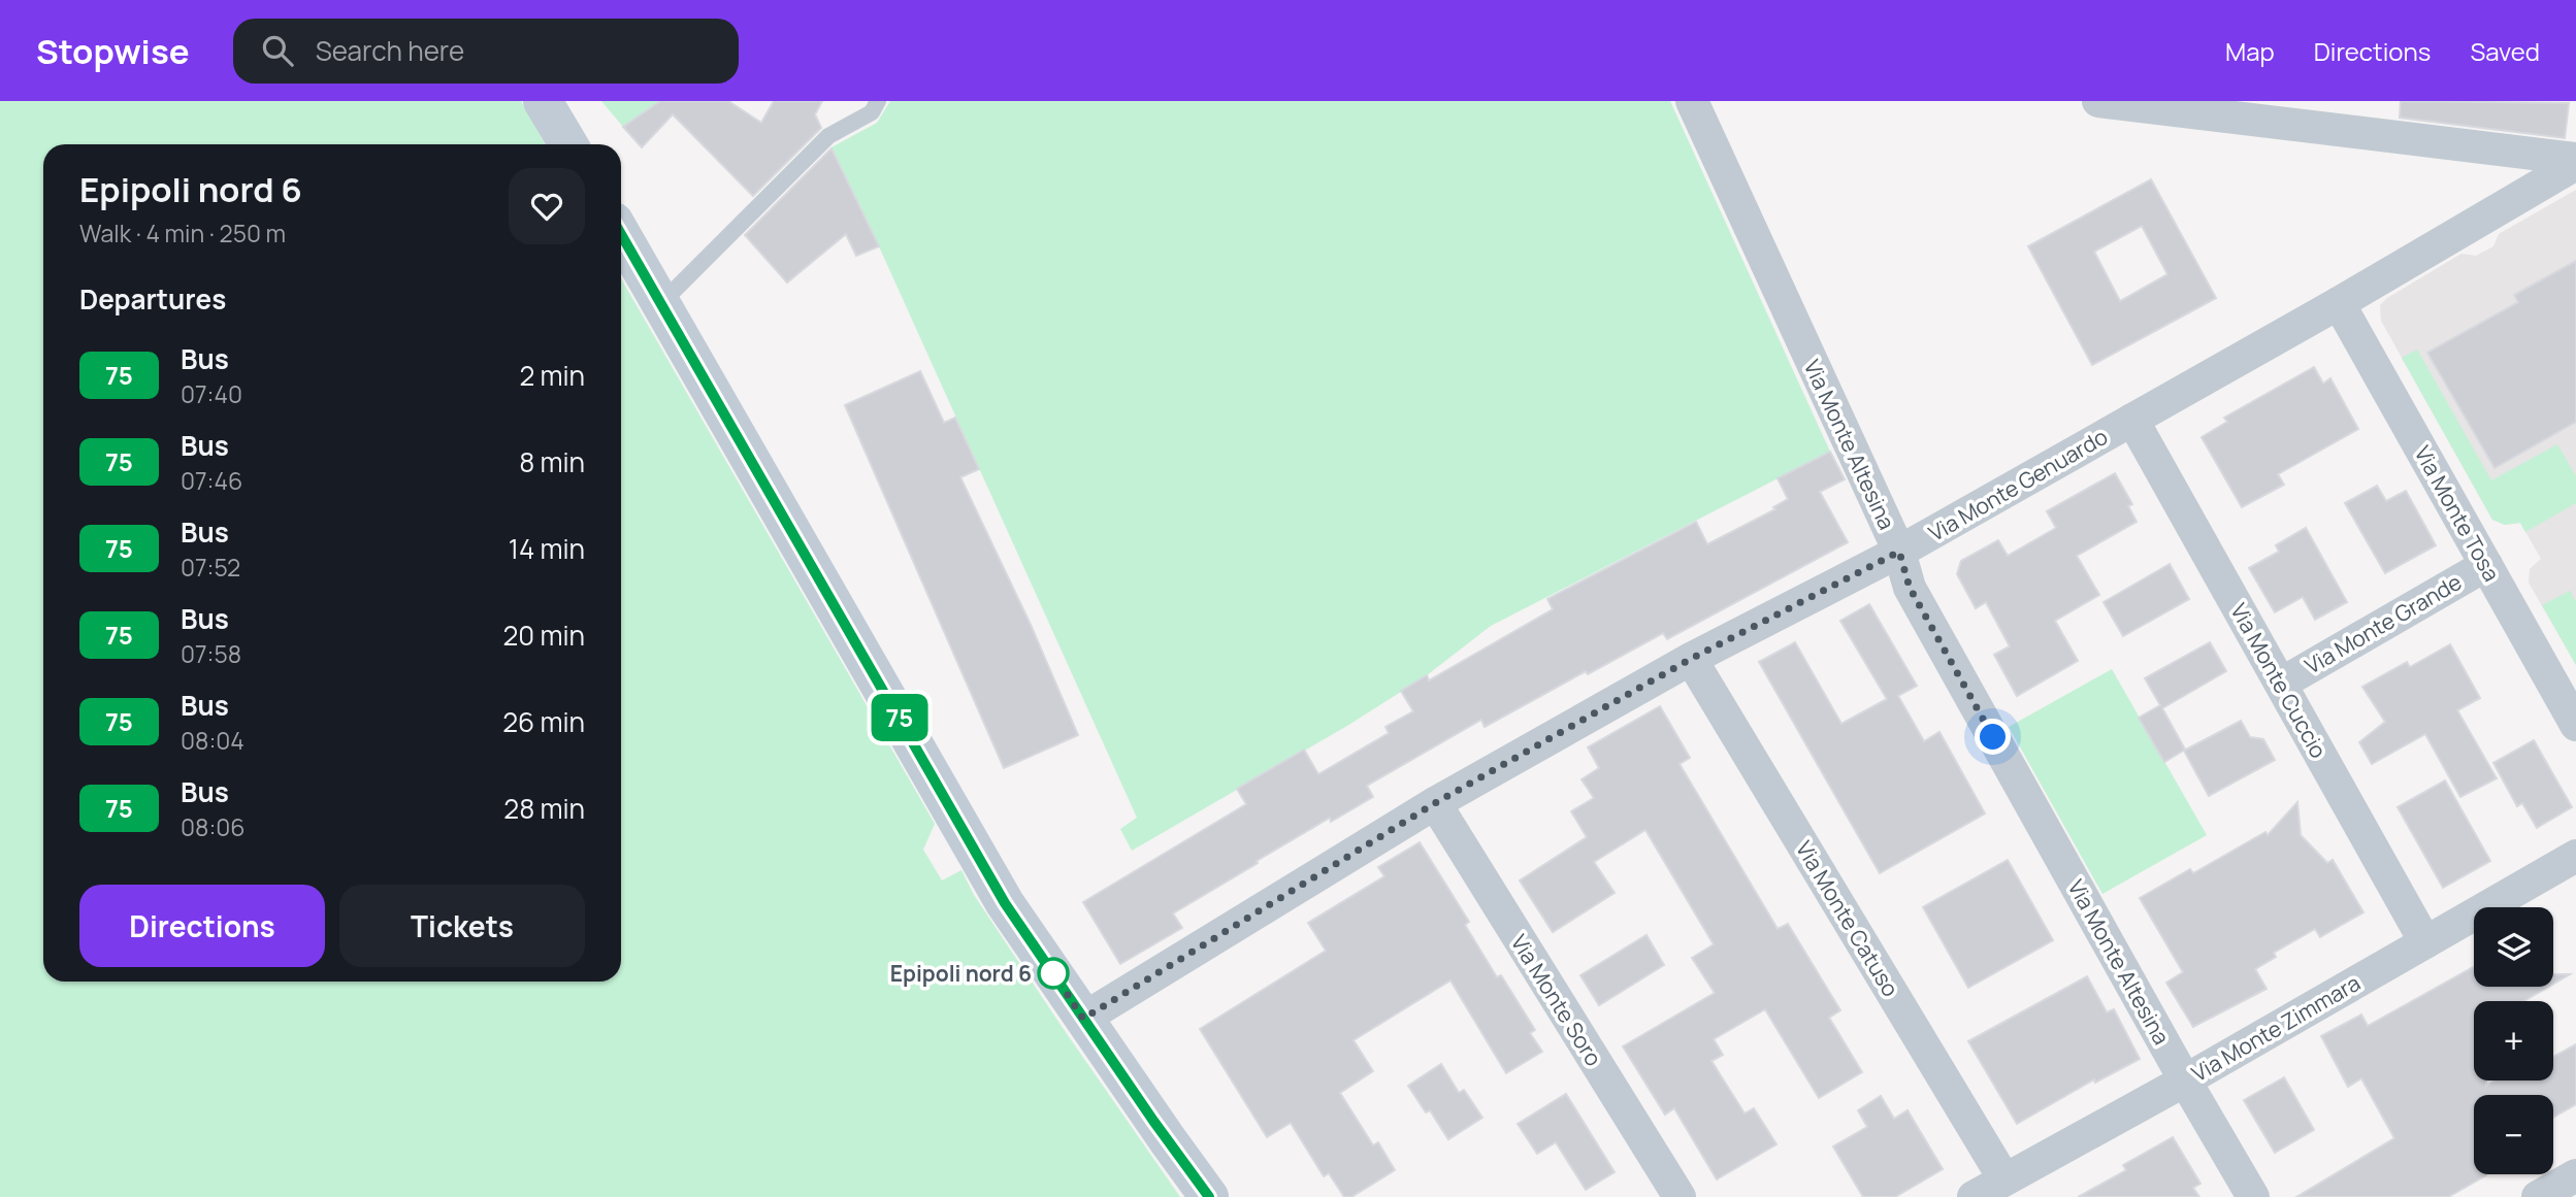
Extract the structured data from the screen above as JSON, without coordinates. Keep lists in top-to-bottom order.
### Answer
{
  "streets": {
    "street": [
      "Via Monte Altesina",
      "Via Monte Genuardo",
      "Via Monte Tosa",
      "Via Monte Grande",
      "Via Monte Cuccio",
      "Via Monte Catuso",
      "Via Monte Soro",
      "Via Monte Zimmara"
    ]
  },
  "crossings": [
    ["Via Monte Altesina", "Via Monte Genuardo"],
    ["Via Monte Altesina", "Via Monte Zimmara"],
    ["Via Monte Genuardo", "Via Monte Tosa"],
    ["Via Monte Genuardo", "Via Monte Cuccio"],
    ["Via Monte Genuardo", "Via Monte Catuso"],
    ["Via Monte Genuardo", "Via Monte Soro"],
    ["Via Monte Tosa", "Via Monte Grande"],
    ["Via Monte Grande", "Via Monte Cuccio"],
    ["Via Monte Cuccio", "Via Monte Zimmara"],
    ["Via Monte Catuso", "Via Monte Zimmara"]
  ],
  "places": ["Epipoli nord 6"],
  "lines": ["bus line 75"],
  "page": {
    "header": "Stopwise",
    "search": "Search here",
    "nav": ["Map", "Directions", "Saved"],
    "on_map": "75",
    "heading": [
      ["Epipoli nord 6", "Walk · 4 min · 250 m"],
      "Departures"
    ],
    "list": [
      {
        "mark": "75",
        "name": "Bus",
        "note": "07:40",
        "value": "2 min"
      },
      {
        "mark": "75",
        "name": "Bus",
        "note": "07:46",
        "value": "8 min"
      },
      {
        "mark": "75",
        "name": "Bus",
        "note": "07:52",
        "value": "14 min"
      },
      {
        "mark": "75",
        "name": "Bus",
        "note": "07:58",
        "value": "20 min"
      },
      {
        "mark": "75",
        "name": "Bus",
        "note": "08:04",
        "value": "26 min"
      },
      {
        "mark": "75",
        "name": "Bus",
        "note": "08:06",
        "value": "28 min"
      }
    ],
    "buttons": ["Directions", "Tickets"],
    "map_buttons": ["+", "−"]
  }
}
